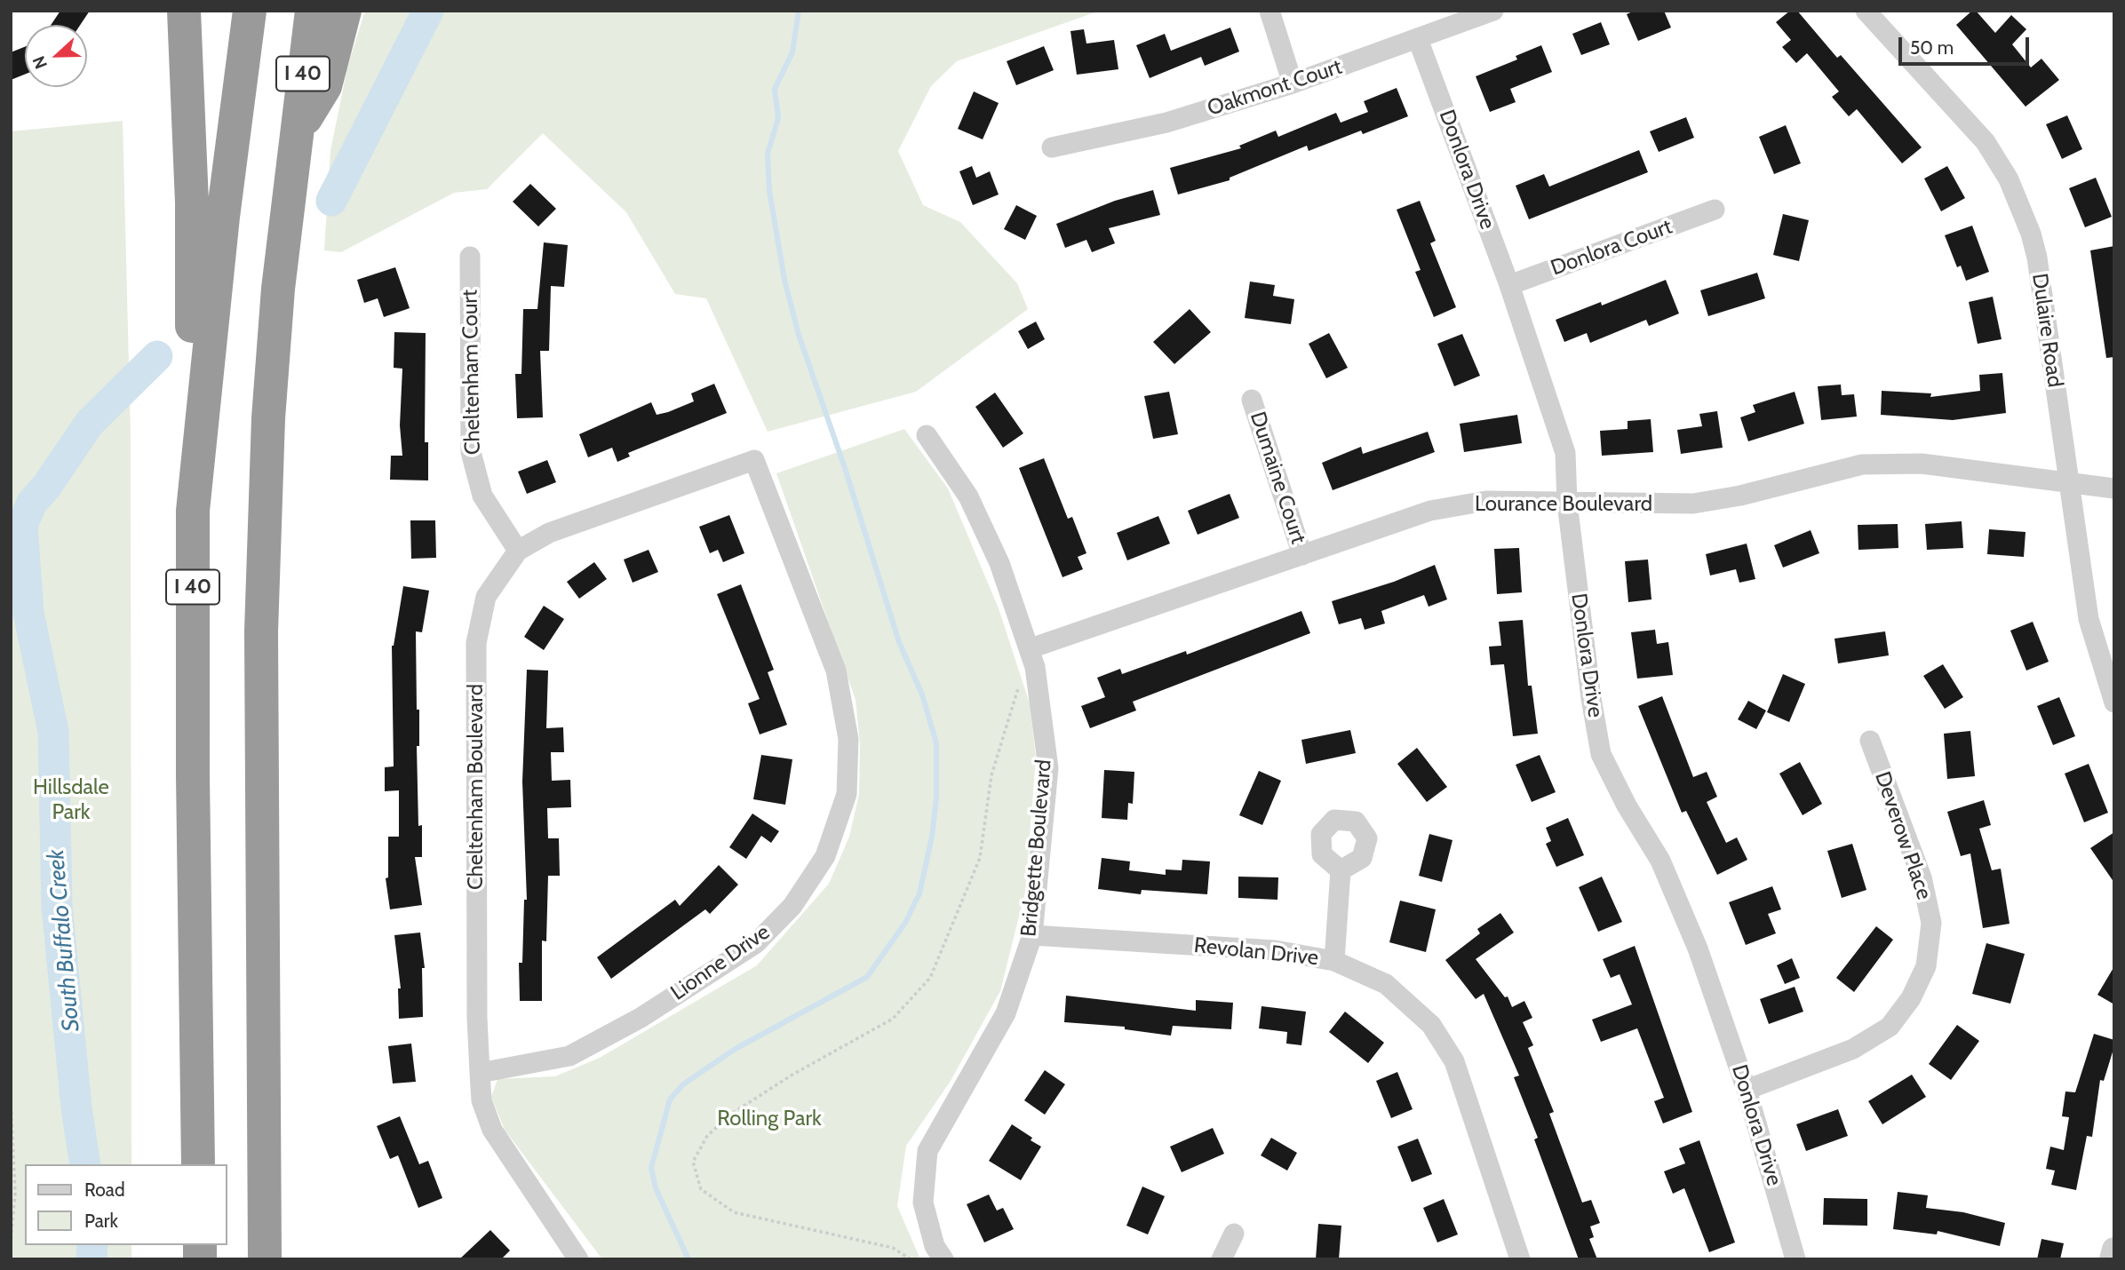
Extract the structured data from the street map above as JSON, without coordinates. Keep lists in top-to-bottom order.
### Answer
{
  "streets": {
    "highway": ["I 40"],
    "street": [
      "Oakmont Court",
      "Donlora Drive",
      "Donlora Court",
      "Dulaire Road",
      "Cheltenham Court",
      "Dumaine Court",
      "Lourance Boulevard",
      "Cheltenham Boulevard",
      "Deverow Place",
      "Bridgette Boulevard",
      "Revolan Drive",
      "Lionne Drive"
    ]
  },
  "crossings": [
    ["Oakmont Court", "Donlora Drive"],
    ["Donlora Drive", "Donlora Court"],
    ["Donlora Drive", "Lourance Boulevard"],
    ["Donlora Drive", "Deverow Place"],
    ["Dulaire Road", "Lourance Boulevard"],
    ["Cheltenham Court", "Cheltenham Boulevard"],
    ["Dumaine Court", "Lourance Boulevard"],
    ["Lourance Boulevard", "Bridgette Boulevard"],
    ["Cheltenham Boulevard", "Lionne Drive"],
    ["Bridgette Boulevard", "Revolan Drive"]
  ],
  "water": ["South Buffalo Creek"],
  "parks": ["Hillsdale Park", "Rolling Park"],
  "legend": ["Road", "Park"],
  "scale_bar": "50 m",
  "north": "left"
}
